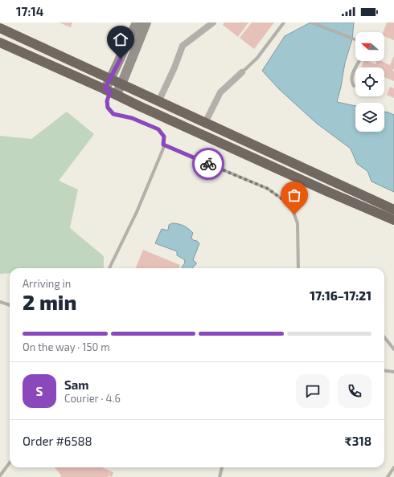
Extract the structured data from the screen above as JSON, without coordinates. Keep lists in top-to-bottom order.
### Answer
{
  "north": "left",
  "page": {
    "status": "17:14",
    "heading": ["2 min", "Arriving in", "17:16–17:21"],
    "panel": [
      "Sam",
      "Courier · 4.6",
      "Order #6588",
      "₹318"
    ],
    "bar": "On the way · 150 m",
    "round": "S"
  }
}
